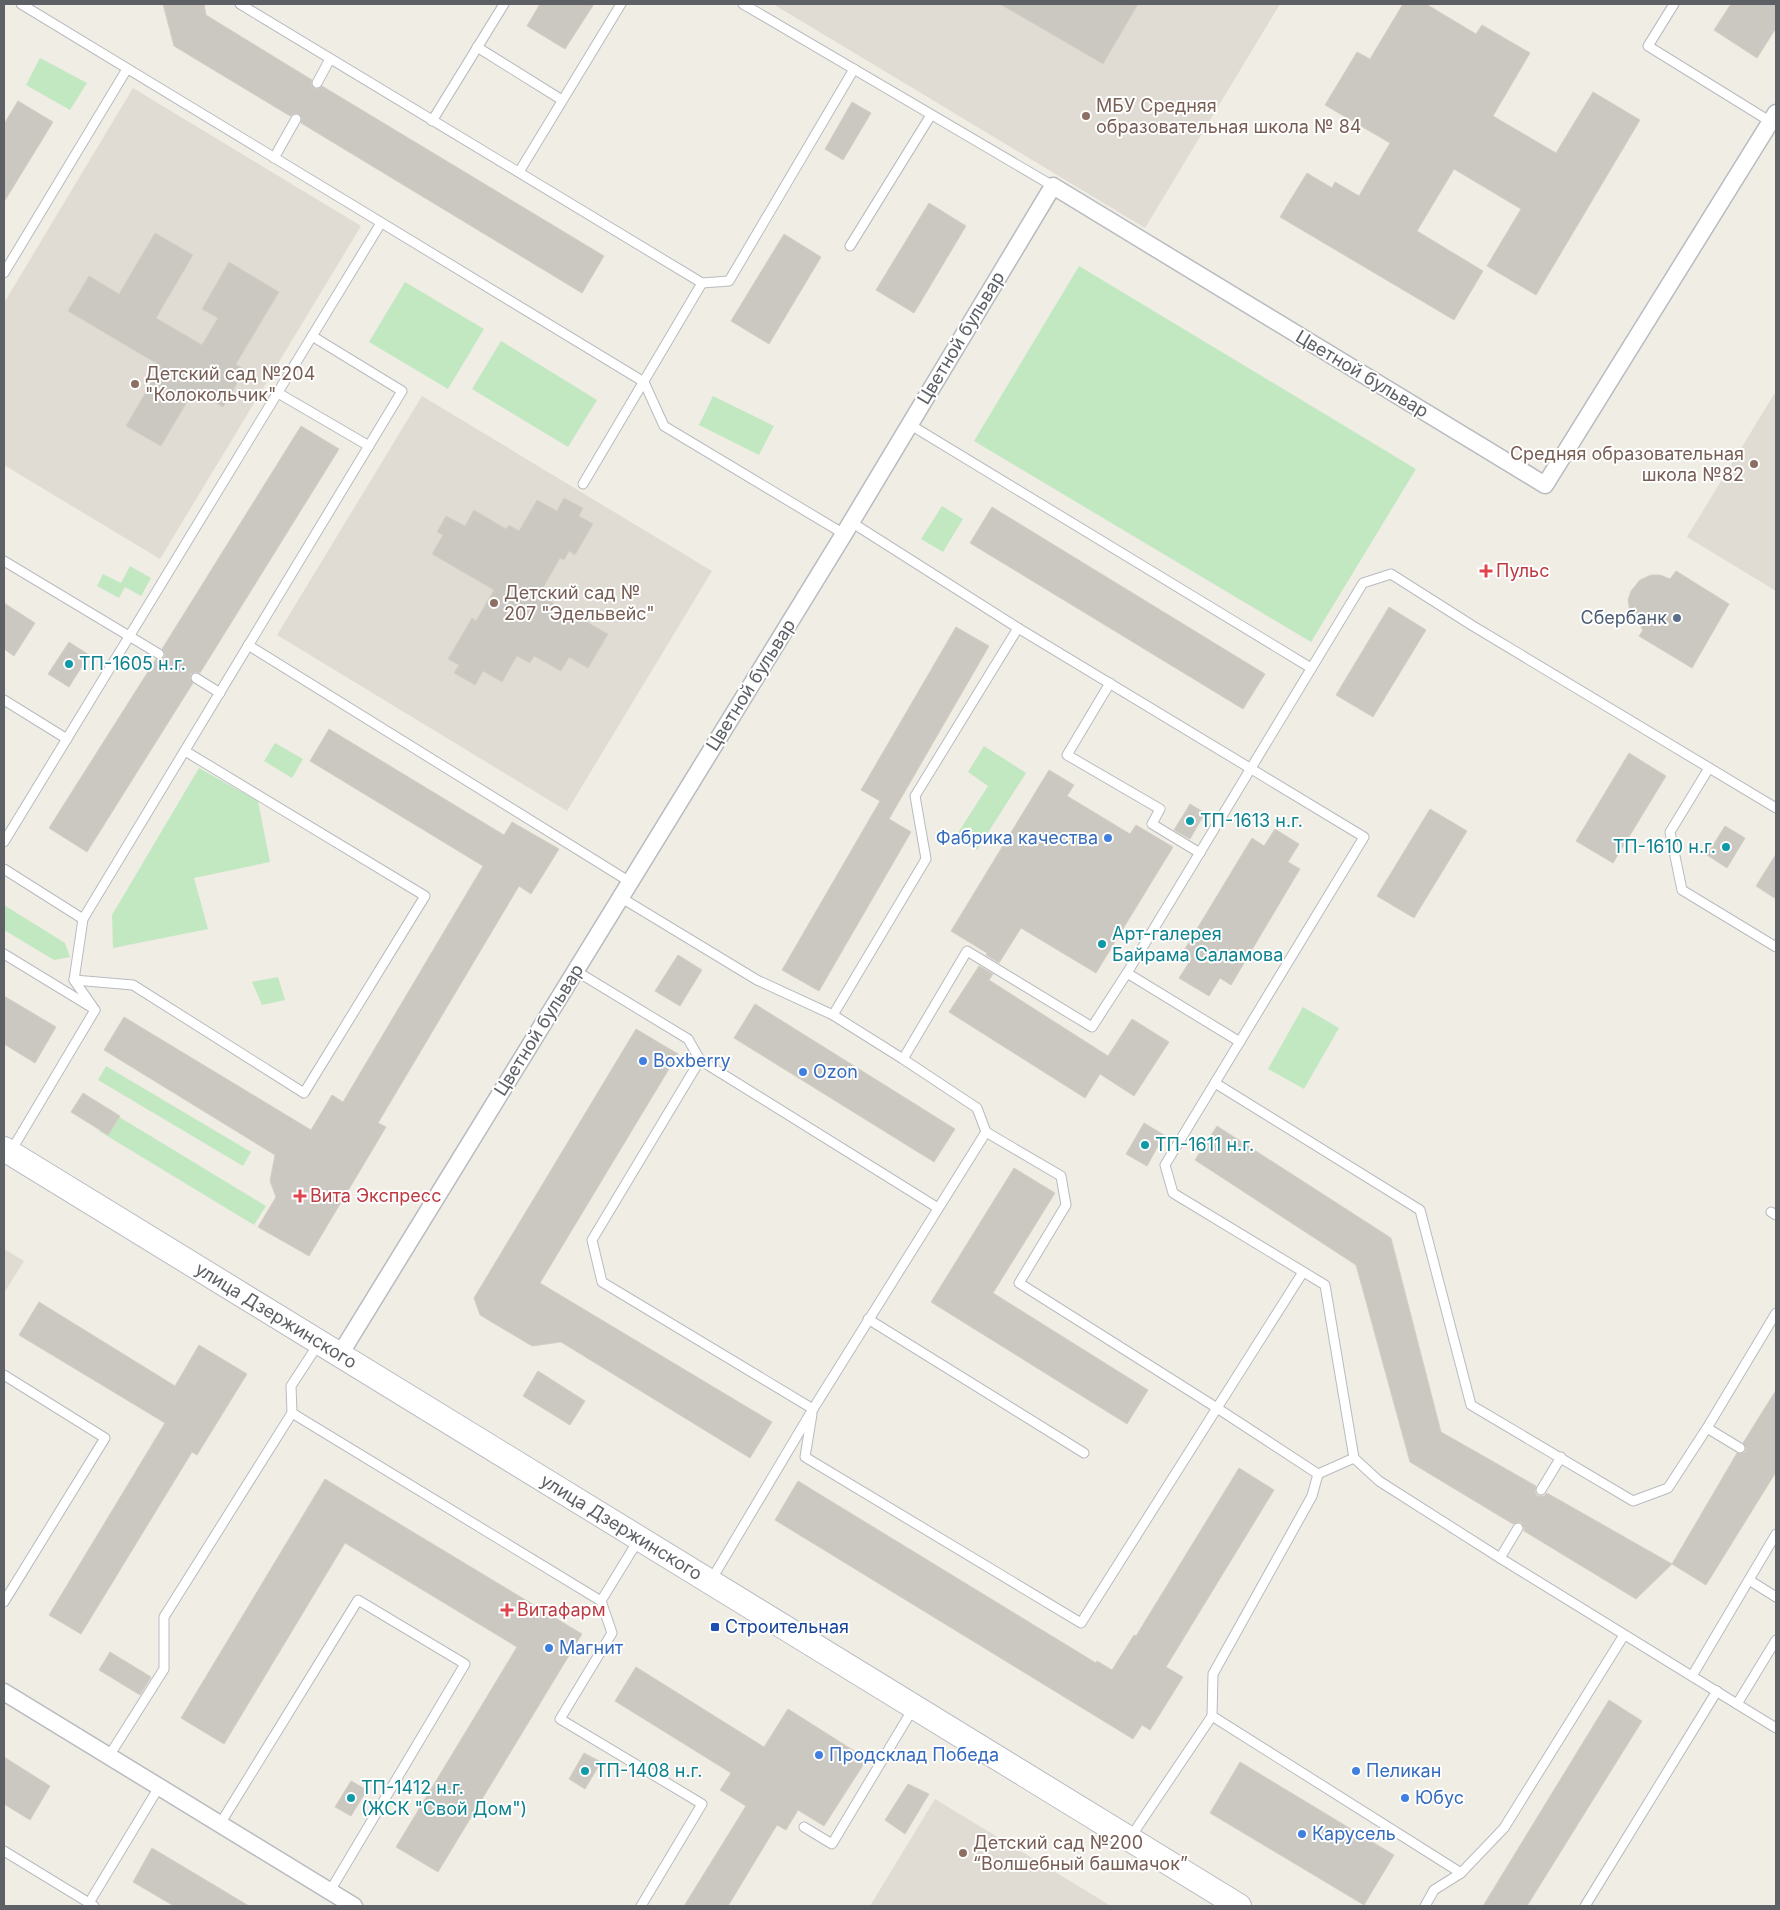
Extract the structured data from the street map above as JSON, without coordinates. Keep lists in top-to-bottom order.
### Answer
{
  "streets": {
    "main road": ["улица Дзержинского"],
    "street": ["Цветной бульвар"]
  },
  "crossings": [
    ["Цветной бульвар", "улица Дзержинского"]
  ],
  "places": {
    "other": [
      "МБУ Средняя образовательная школа № 84",
      "Детский сад №204 \"Колокольчик\"",
      "Средняя образовательная школа №82",
      "Детский сад № 207 \"Эдельвейс\"",
      "Сбербанк",
      "ТП-1605 н.г.",
      "ТП-1613 н.г.",
      "Фабрика качества",
      "ТП-1610 н.г.",
      "Арт-галерея Байрама Саламова",
      "Boxberry",
      "Ozon",
      "ТП-1611 н.г.",
      "Магнит",
      "Продсклад Победа",
      "ТП-1408 н.г.",
      "Пеликан",
      "ТП-1412 н.г. (ЖСК \"Свой Дом\")",
      "Юбус",
      "Карусель",
      "Детский сад №200 “Волшебный башмачок”"
    ],
    "health": ["Пульс", "Вита Экспресс", "Витафарм"],
    "transit": ["Строительная"]
  }
}
